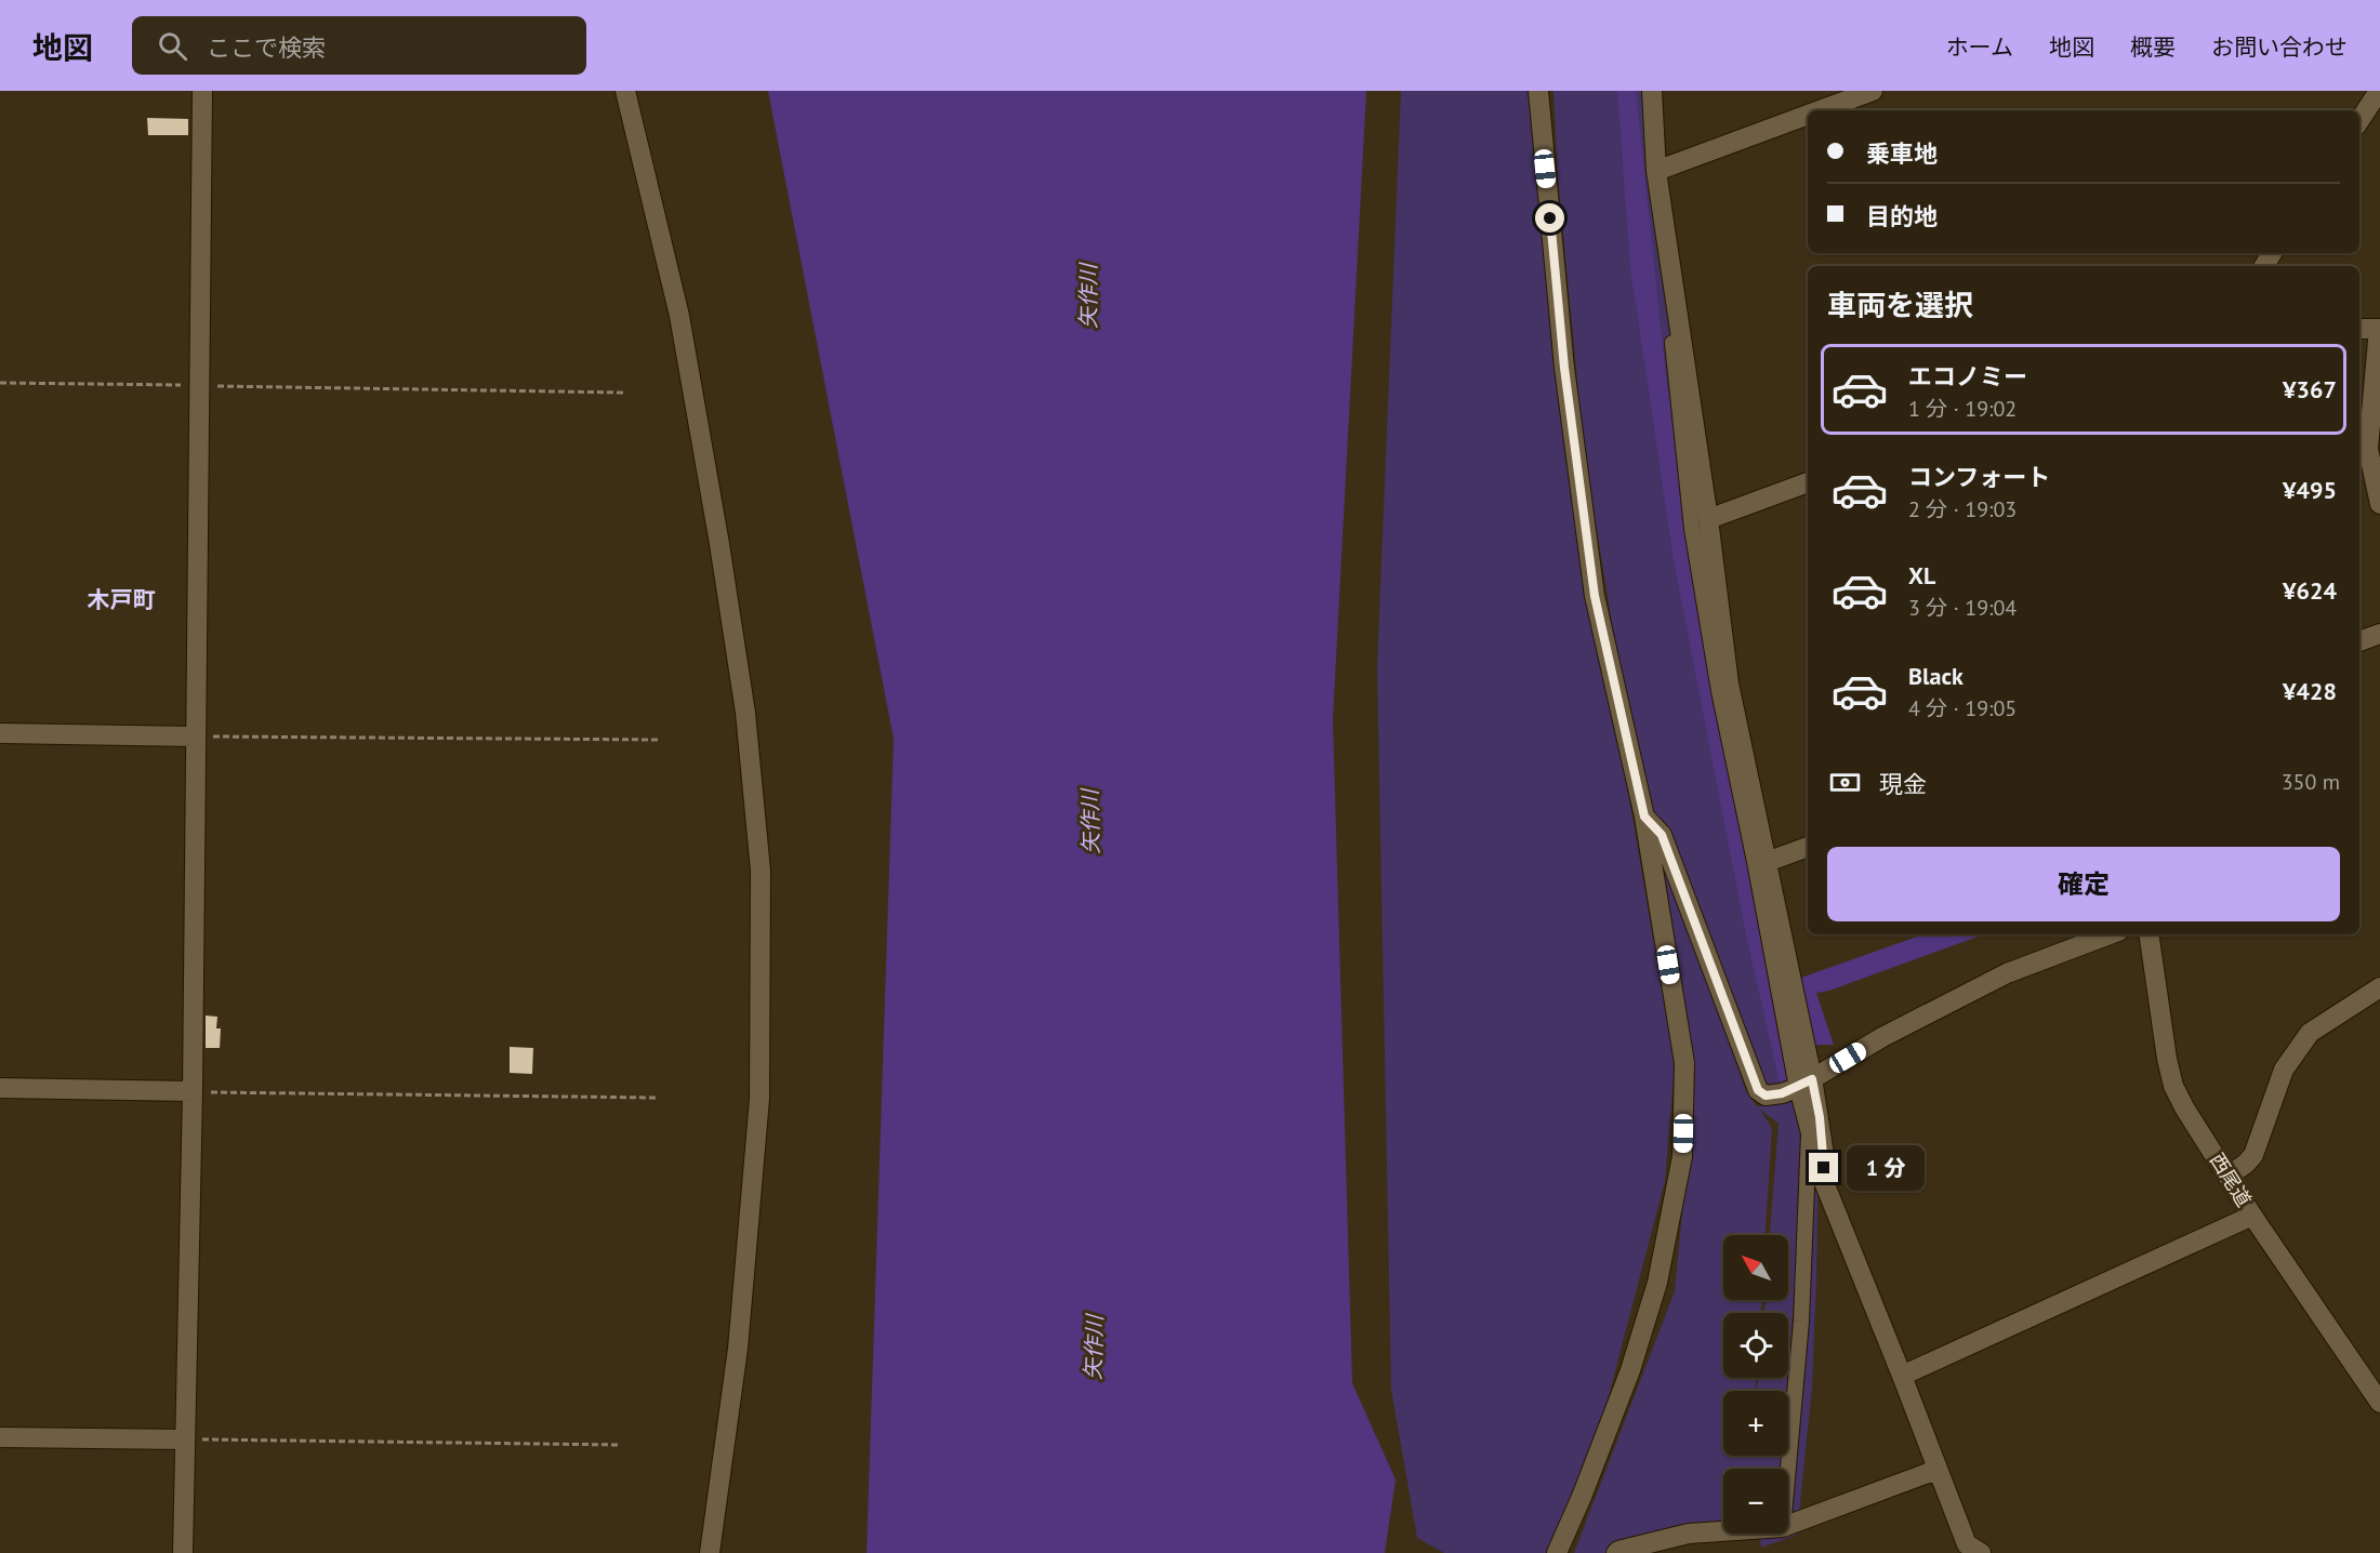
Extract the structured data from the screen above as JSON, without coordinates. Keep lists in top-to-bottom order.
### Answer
{
  "streets": {
    "street": ["西尾道"]
  },
  "districts": ["木戸町"],
  "water": ["矢作川"],
  "north": "top left",
  "page": {
    "header": "地図",
    "search": "ここで検索",
    "nav": [
      "ホーム",
      "地図",
      "概要",
      "お問い合わせ"
    ],
    "banner": ["乗車地", "目的地"],
    "heading": "車両を選択",
    "list": [
      {
        "name": "エコノミー",
        "note": "1 分 · 19:02",
        "value": "¥367"
      },
      {
        "name": "コンフォート",
        "note": "2 分 · 19:03",
        "value": "¥495"
      },
      {
        "name": "XL",
        "note": "3 分 · 19:04",
        "value": "¥624"
      },
      {
        "name": "Black",
        "note": "4 分 · 19:05",
        "value": "¥428"
      }
    ],
    "pay": ["現金", "350 m"],
    "buttons": "確定",
    "bubble": "1 分",
    "map_buttons": ["+", "−"]
  }
}
